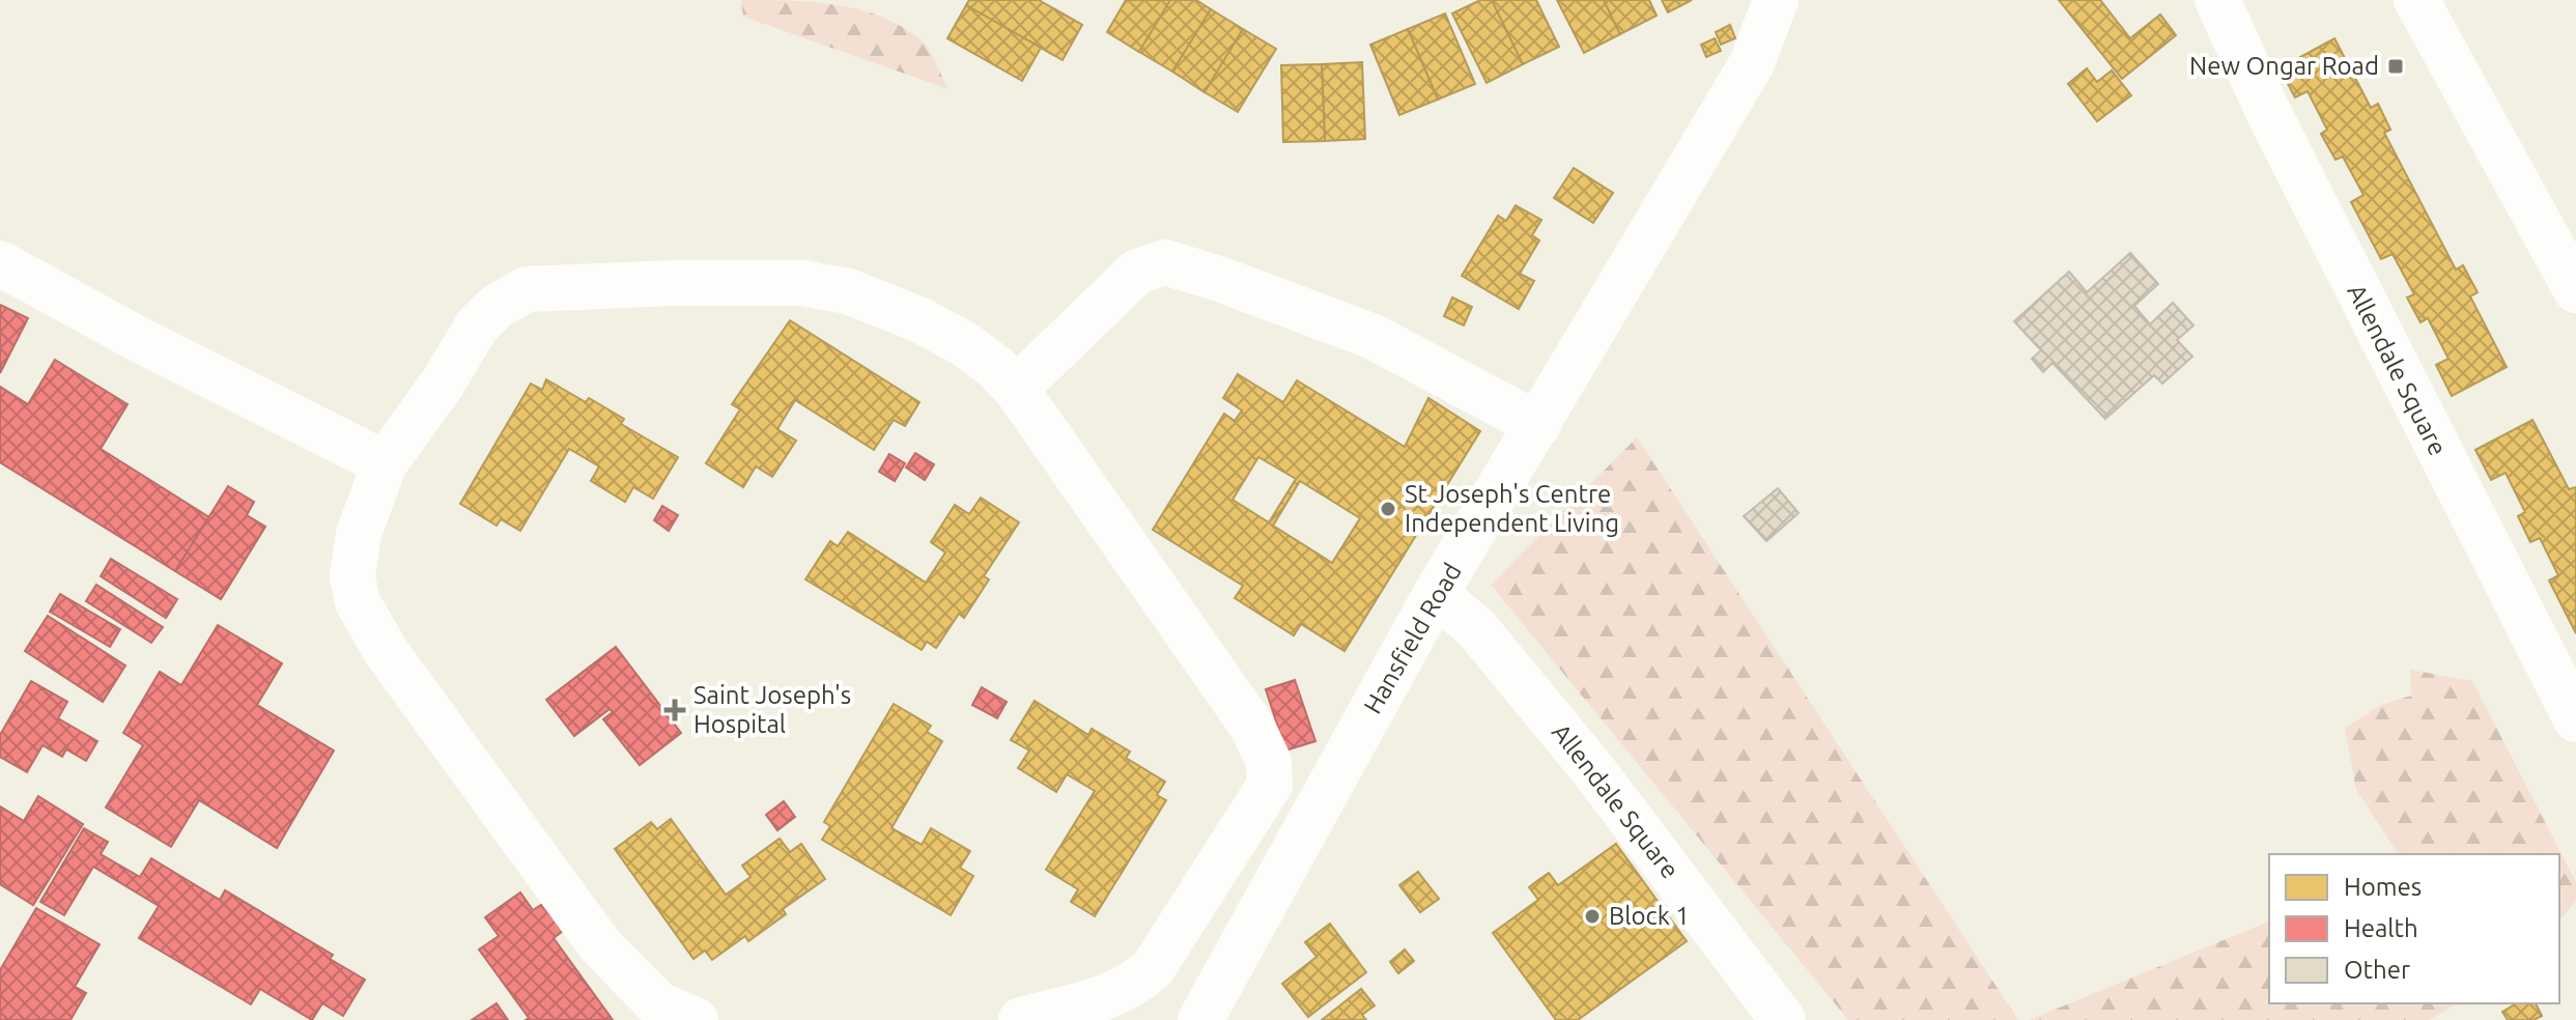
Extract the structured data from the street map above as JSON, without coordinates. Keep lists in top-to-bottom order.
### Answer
{
  "streets": {
    "street": ["Allendale Square", "Hansfield Road"]
  },
  "crossings": [
    ["Allendale Square", "Hansfield Road"]
  ],
  "places": {
    "transit": ["New Ongar Road"],
    "other": ["St Joseph's Centre Independent Living", "Block 1"],
    "health": ["Saint Joseph's Hospital"]
  },
  "legend": ["Homes", "Health", "Other"]
}
